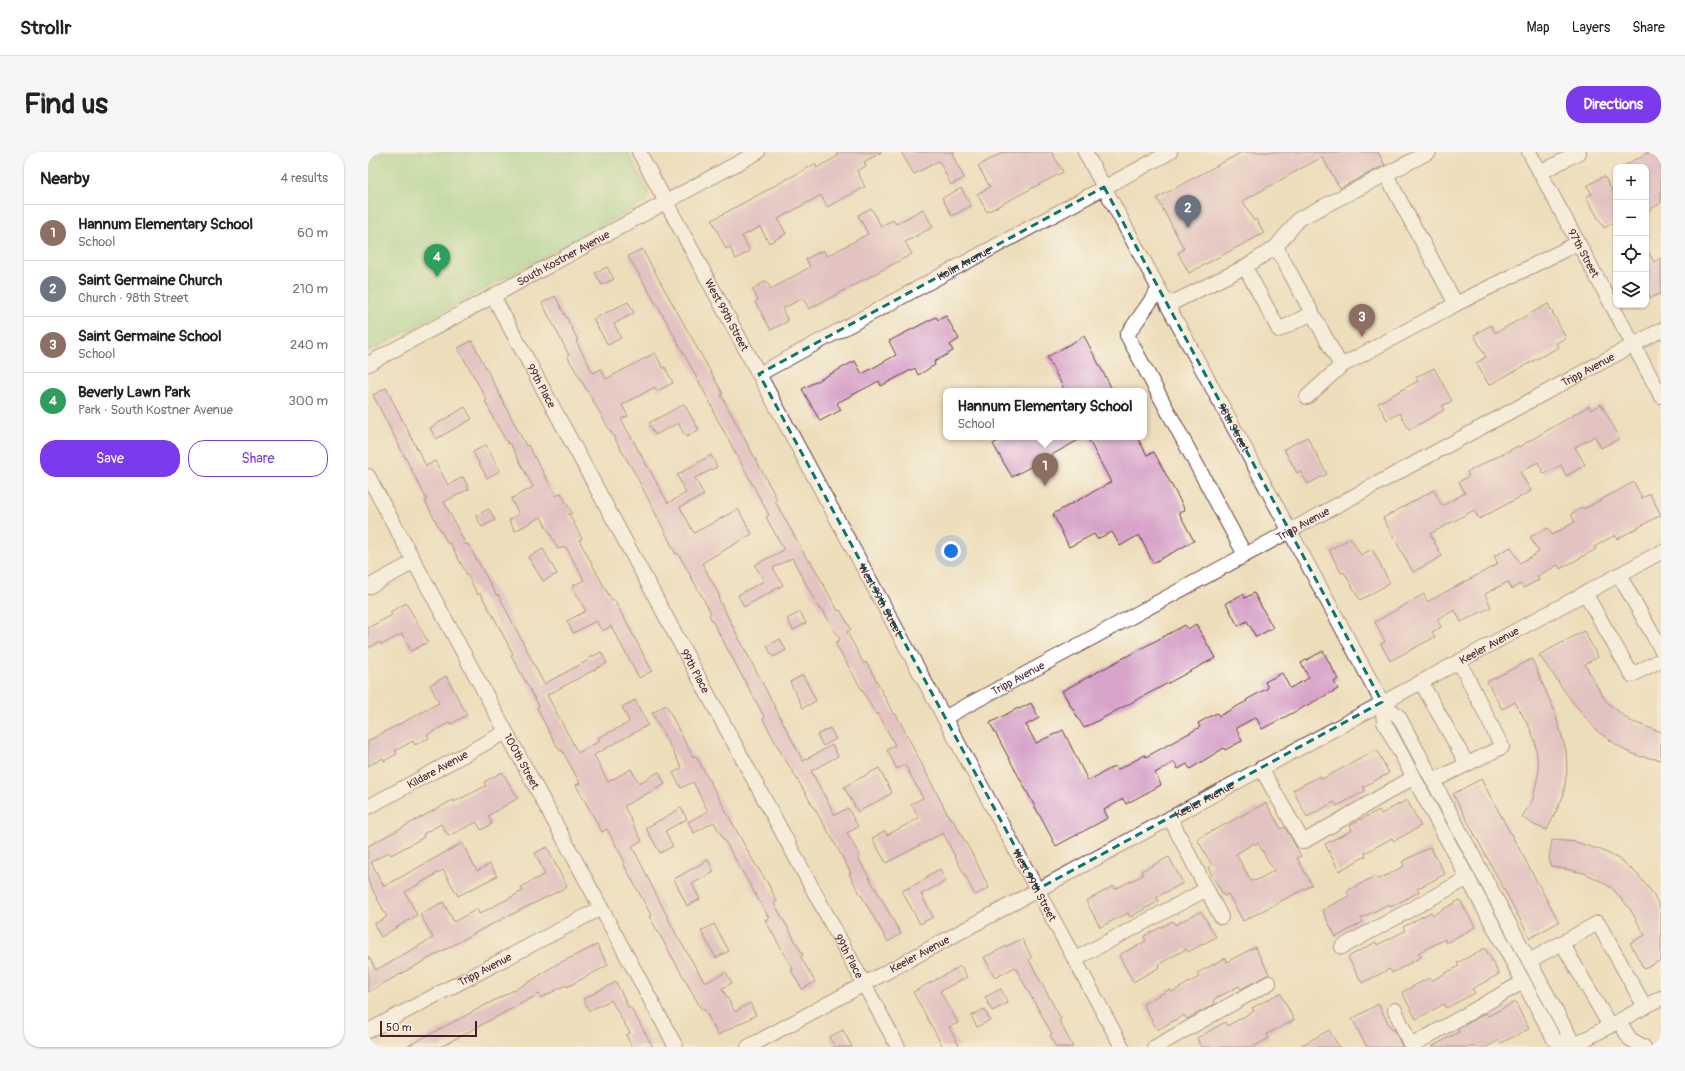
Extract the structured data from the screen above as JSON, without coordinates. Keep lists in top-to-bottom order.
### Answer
{
  "streets": {
    "street": [
      "97th Street",
      "South Kostner Avenue",
      "Kolin Avenue",
      "West 99th Street",
      "Tripp Avenue",
      "99th Place",
      "98th Street",
      "Keeler Avenue",
      "100th Street",
      "Kildare Avenue"
    ]
  },
  "crossings": [
    ["97th Street", "Tripp Avenue"],
    ["South Kostner Avenue", "West 99th Street"],
    ["South Kostner Avenue", "99th Place"],
    ["Kolin Avenue", "West 99th Street"],
    ["Kolin Avenue", "98th Street"],
    ["West 99th Street", "Tripp Avenue"],
    ["West 99th Street", "Keeler Avenue"],
    ["Tripp Avenue", "98th Street"],
    ["Tripp Avenue", "100th Street"],
    ["99th Place", "Keeler Avenue"],
    ["98th Street", "Keeler Avenue"],
    ["100th Street", "Kildare Avenue"]
  ],
  "scale_bar": "50 m",
  "page": {
    "header": "Strollr",
    "nav": ["Map", "Layers", "Share"],
    "buttons": [
      "Directions",
      ["Save", "Share"]
    ],
    "title": "Find us",
    "heading": ["Nearby", "4 results"],
    "map_buttons": ["+", "−"],
    "pins": [
      "2",
      "4",
      "3",
      "1"
    ],
    "list": [
      {
        "mark": "1",
        "name": "Hannum Elementary School",
        "note": "School",
        "value": "60 m"
      },
      {
        "mark": "2",
        "name": "Saint Germaine Church",
        "note": "Church · 98th Street",
        "value": "210 m"
      },
      {
        "mark": "3",
        "name": "Saint Germaine School",
        "note": "School",
        "value": "240 m"
      },
      {
        "mark": "4",
        "name": "Beverly Lawn Park",
        "note": "Park · South Kostner Avenue",
        "value": "300 m"
      }
    ],
    "popup": ["Hannum Elementary School", "School"],
    "scale": "50 m"
  }
}
